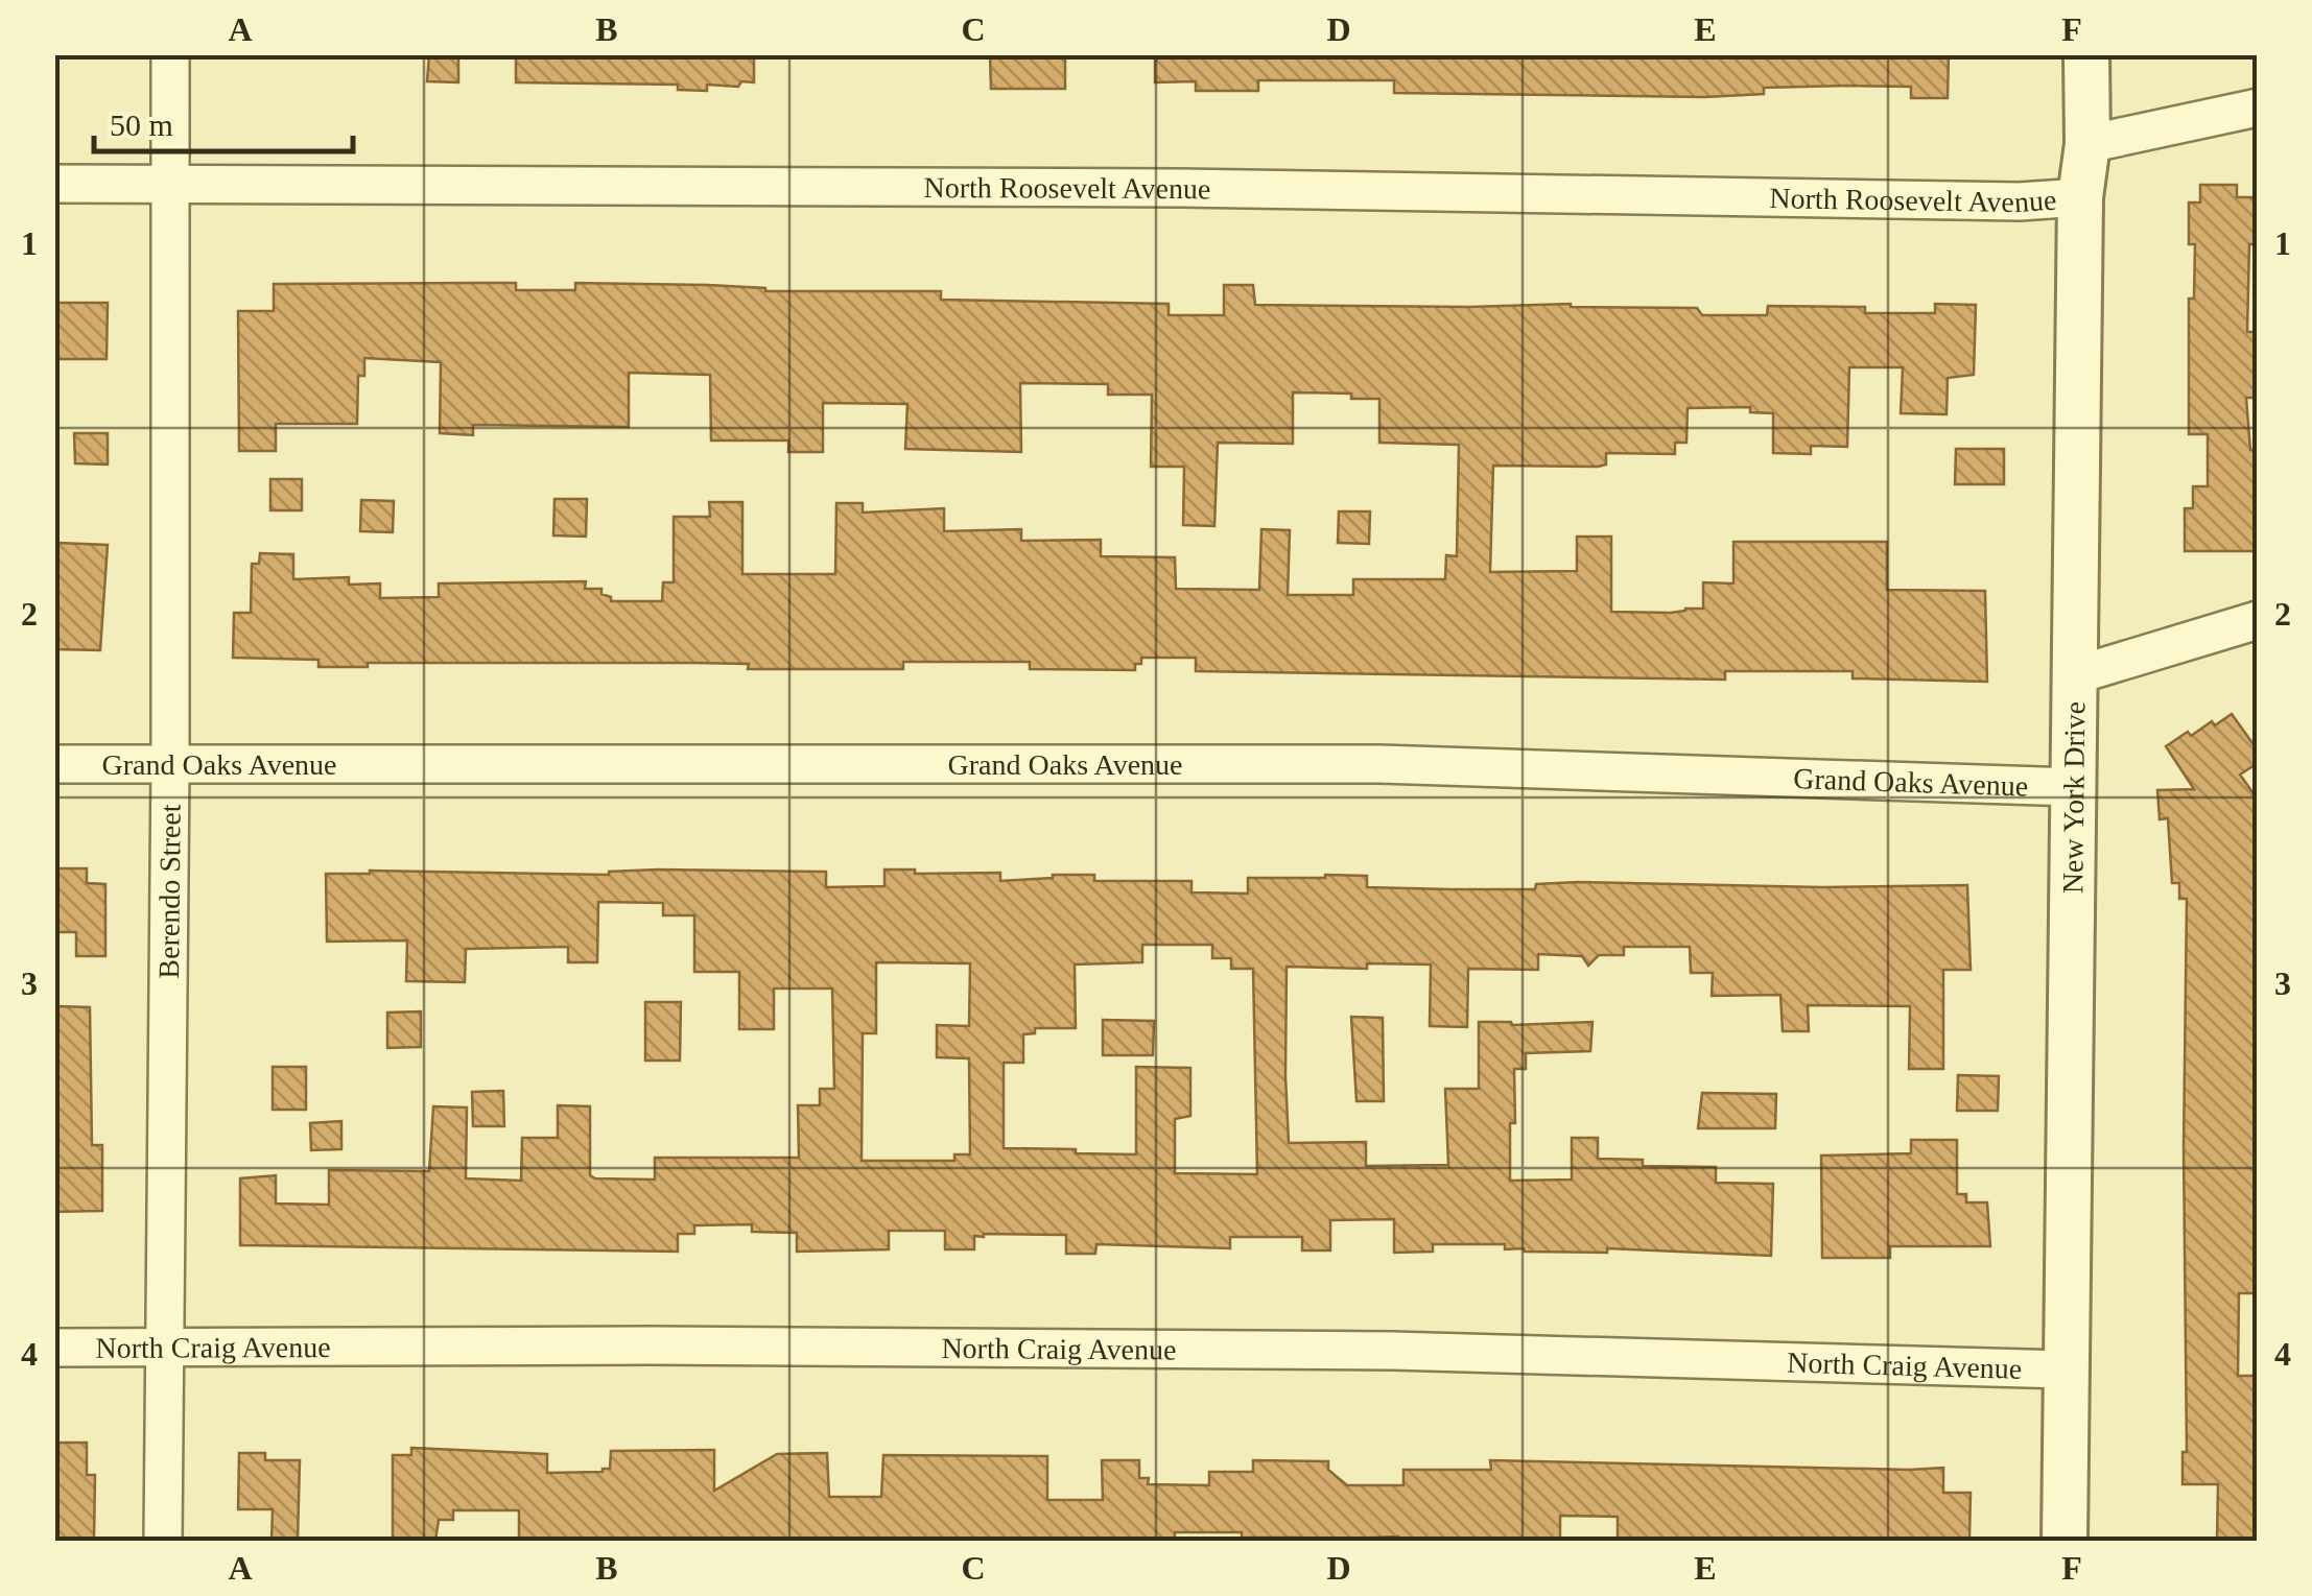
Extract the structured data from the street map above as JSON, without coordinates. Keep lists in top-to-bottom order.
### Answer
{
  "streets": {
    "street": [
      "North Roosevelt Avenue",
      "Grand Oaks Avenue",
      "New York Drive",
      "Berendo Street",
      "North Craig Avenue"
    ]
  },
  "crossings": [
    ["North Roosevelt Avenue", "New York Drive"],
    ["North Roosevelt Avenue", "Berendo Street"],
    ["Grand Oaks Avenue", "New York Drive"],
    ["Grand Oaks Avenue", "Berendo Street"],
    ["New York Drive", "North Craig Avenue"],
    ["Berendo Street", "North Craig Avenue"]
  ],
  "scale_bar": "50 m",
  "grid": {
    "columns": [
      "A",
      "B",
      "C",
      "D",
      "E",
      "F"
    ],
    "rows": [
      "1",
      "2",
      "3",
      "4"
    ]
  }
}
